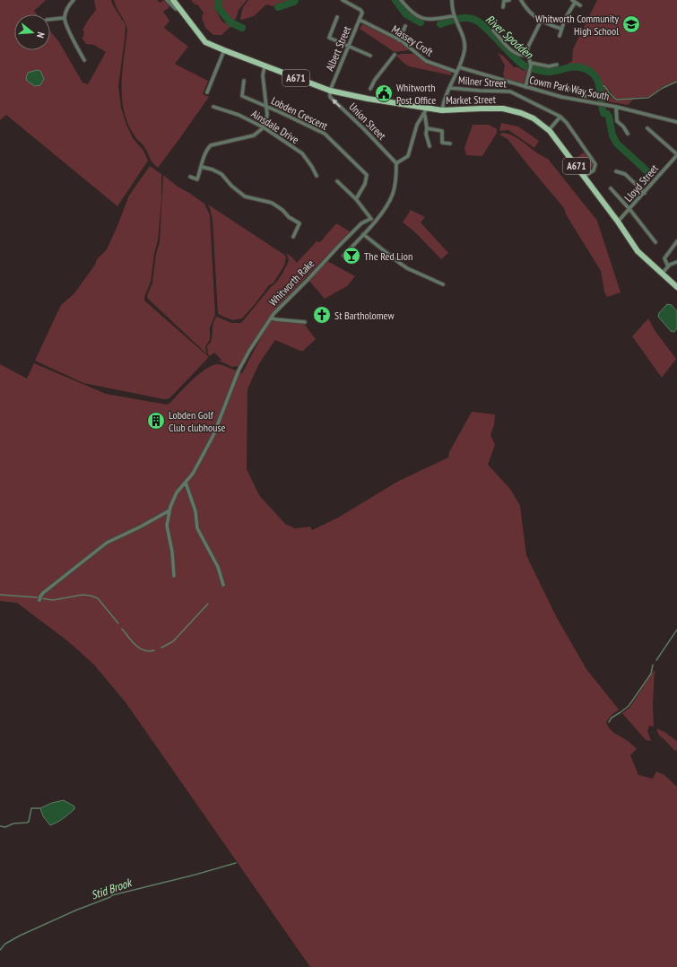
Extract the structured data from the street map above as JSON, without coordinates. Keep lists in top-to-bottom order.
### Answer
{
  "streets": {
    "main road": ["A671", "Market Street"],
    "street": [
      "Massey Croft",
      "Albert Street",
      "Milner Street",
      "Cowm Park Way South",
      "Lobden Crescent",
      "Union Street",
      "Ainsdale Drive",
      "Lloyd Street",
      "Whitworth Rake"
    ]
  },
  "crossings": [
    ["Massey Croft", "Albert Street"],
    ["Albert Street", "Market Street"],
    ["Albert Street", "Union Street"],
    ["Milner Street", "Market Street"],
    ["Market Street", "Union Street"],
    ["Market Street", "Lloyd Street"]
  ],
  "one_way": ["Union Street"],
  "water": ["River Spodden", "Stid Brook"],
  "places": {
    "school or university": ["Whitworth Community High School"],
    "public building": ["Whitworth Post Office"],
    "bar": ["The Red Lion"],
    "church": ["St Bartholomew"],
    "building": ["Lobden Golf Club clubhouse"]
  },
  "north": "right"
}
